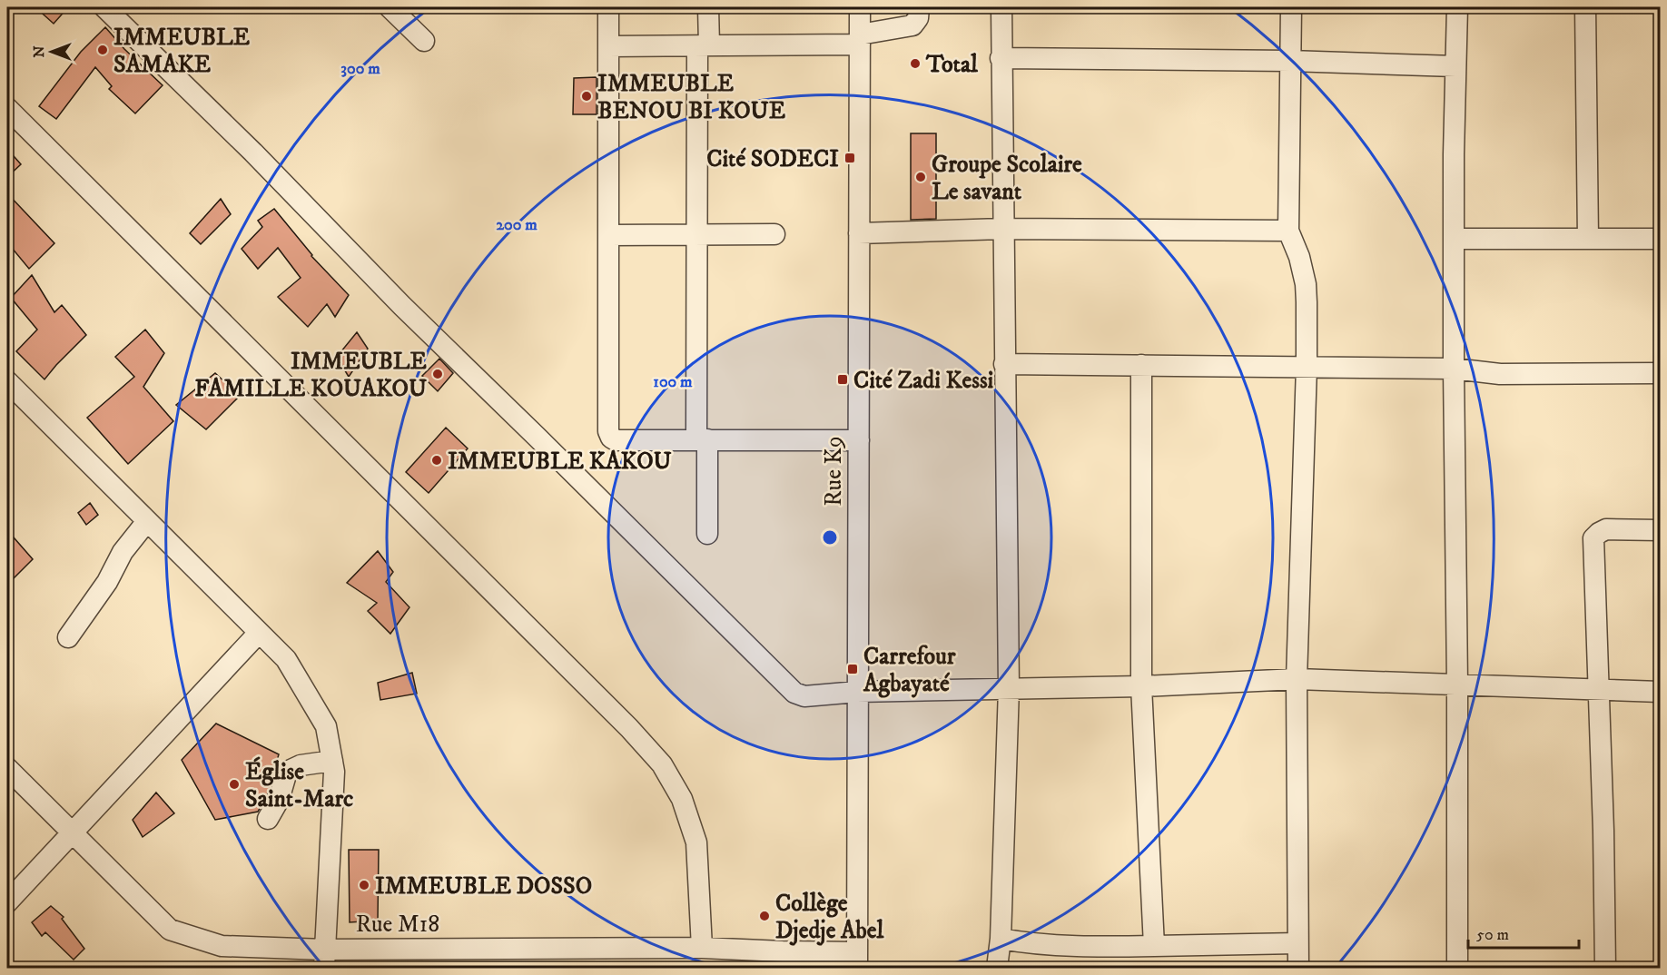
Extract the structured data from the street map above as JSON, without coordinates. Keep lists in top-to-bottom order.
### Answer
{
  "streets": {
    "street": ["Rue K9", "Rue M18"]
  },
  "crossings": [
    ["Rue K9", "Rue M18"]
  ],
  "places": {
    "other": [
      "IMMEUBLE SAMAKE",
      "Total",
      "IMMEUBLE BENOU BI KOUE",
      "Groupe Scolaire Le savant",
      "IMMEUBLE FAMILLE KOUAKOU",
      "IMMEUBLE KAKOU",
      "Église Saint-Marc",
      "IMMEUBLE DOSSO",
      "Collège Djedje Abel"
    ],
    "transit": ["Cité SODECI", "Cité Zadi Kessi", "Carrefour Agbayaté"]
  },
  "scale_bar": "50 m",
  "north": "left",
  "rings": ["300 m", "200 m", "100 m"]
}
